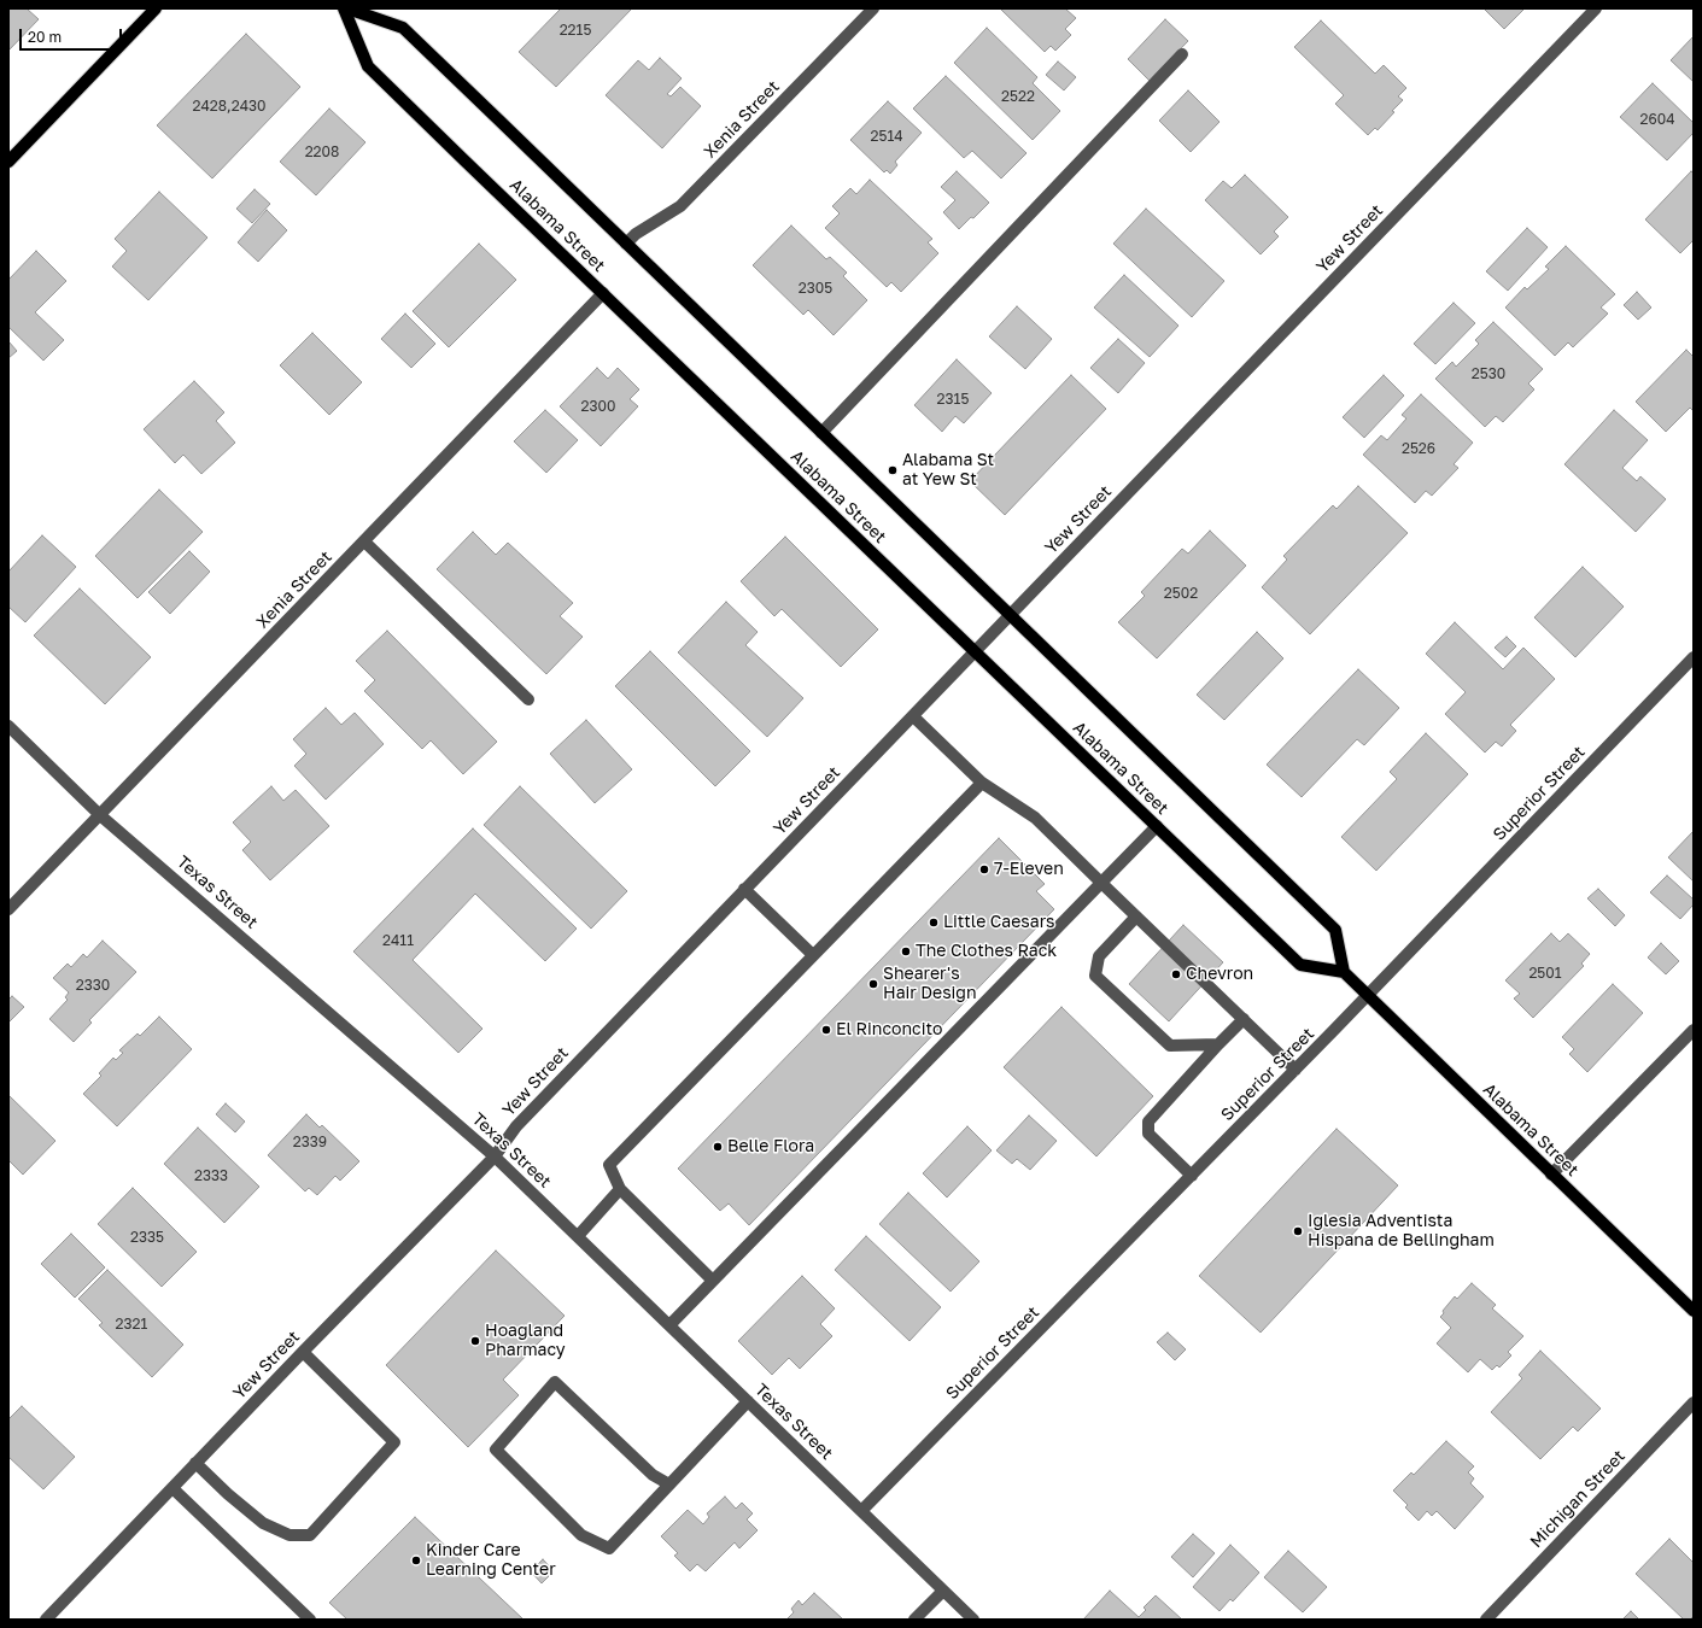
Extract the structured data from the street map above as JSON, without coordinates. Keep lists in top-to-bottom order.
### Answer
{
  "streets": {
    "main road": ["Alabama Street"],
    "street": [
      "Xenia Street",
      "Yew Street",
      "Superior Street",
      "Texas Street",
      "Michigan Street"
    ]
  },
  "crossings": [
    ["Xenia Street", "Alabama Street"],
    ["Xenia Street", "Texas Street"],
    ["Alabama Street", "Yew Street"],
    ["Alabama Street", "Superior Street"],
    ["Yew Street", "Texas Street"],
    ["Superior Street", "Texas Street"]
  ],
  "places": [
    "Alabama St at Yew St",
    "7-Eleven",
    "Little Caesars",
    "The Clothes Rack",
    "Chevron",
    "Shearer's Hair Design",
    "El Rinconcito",
    "Belle Flora",
    "Iglesia Adventista Hispana de Bellingham",
    "Hoagland Pharmacy",
    "Kinder Care Learning Center"
  ],
  "house_numbers": [
    "2215",
    "2522",
    "2428,2430",
    "2604",
    "2514",
    "2208",
    "2305",
    "2530",
    "2315",
    "2300",
    "2526",
    "2502",
    "2411",
    "2501",
    "2330",
    "2339",
    "2333",
    "2335",
    "2321"
  ],
  "scale_bar": "20 m"
}
